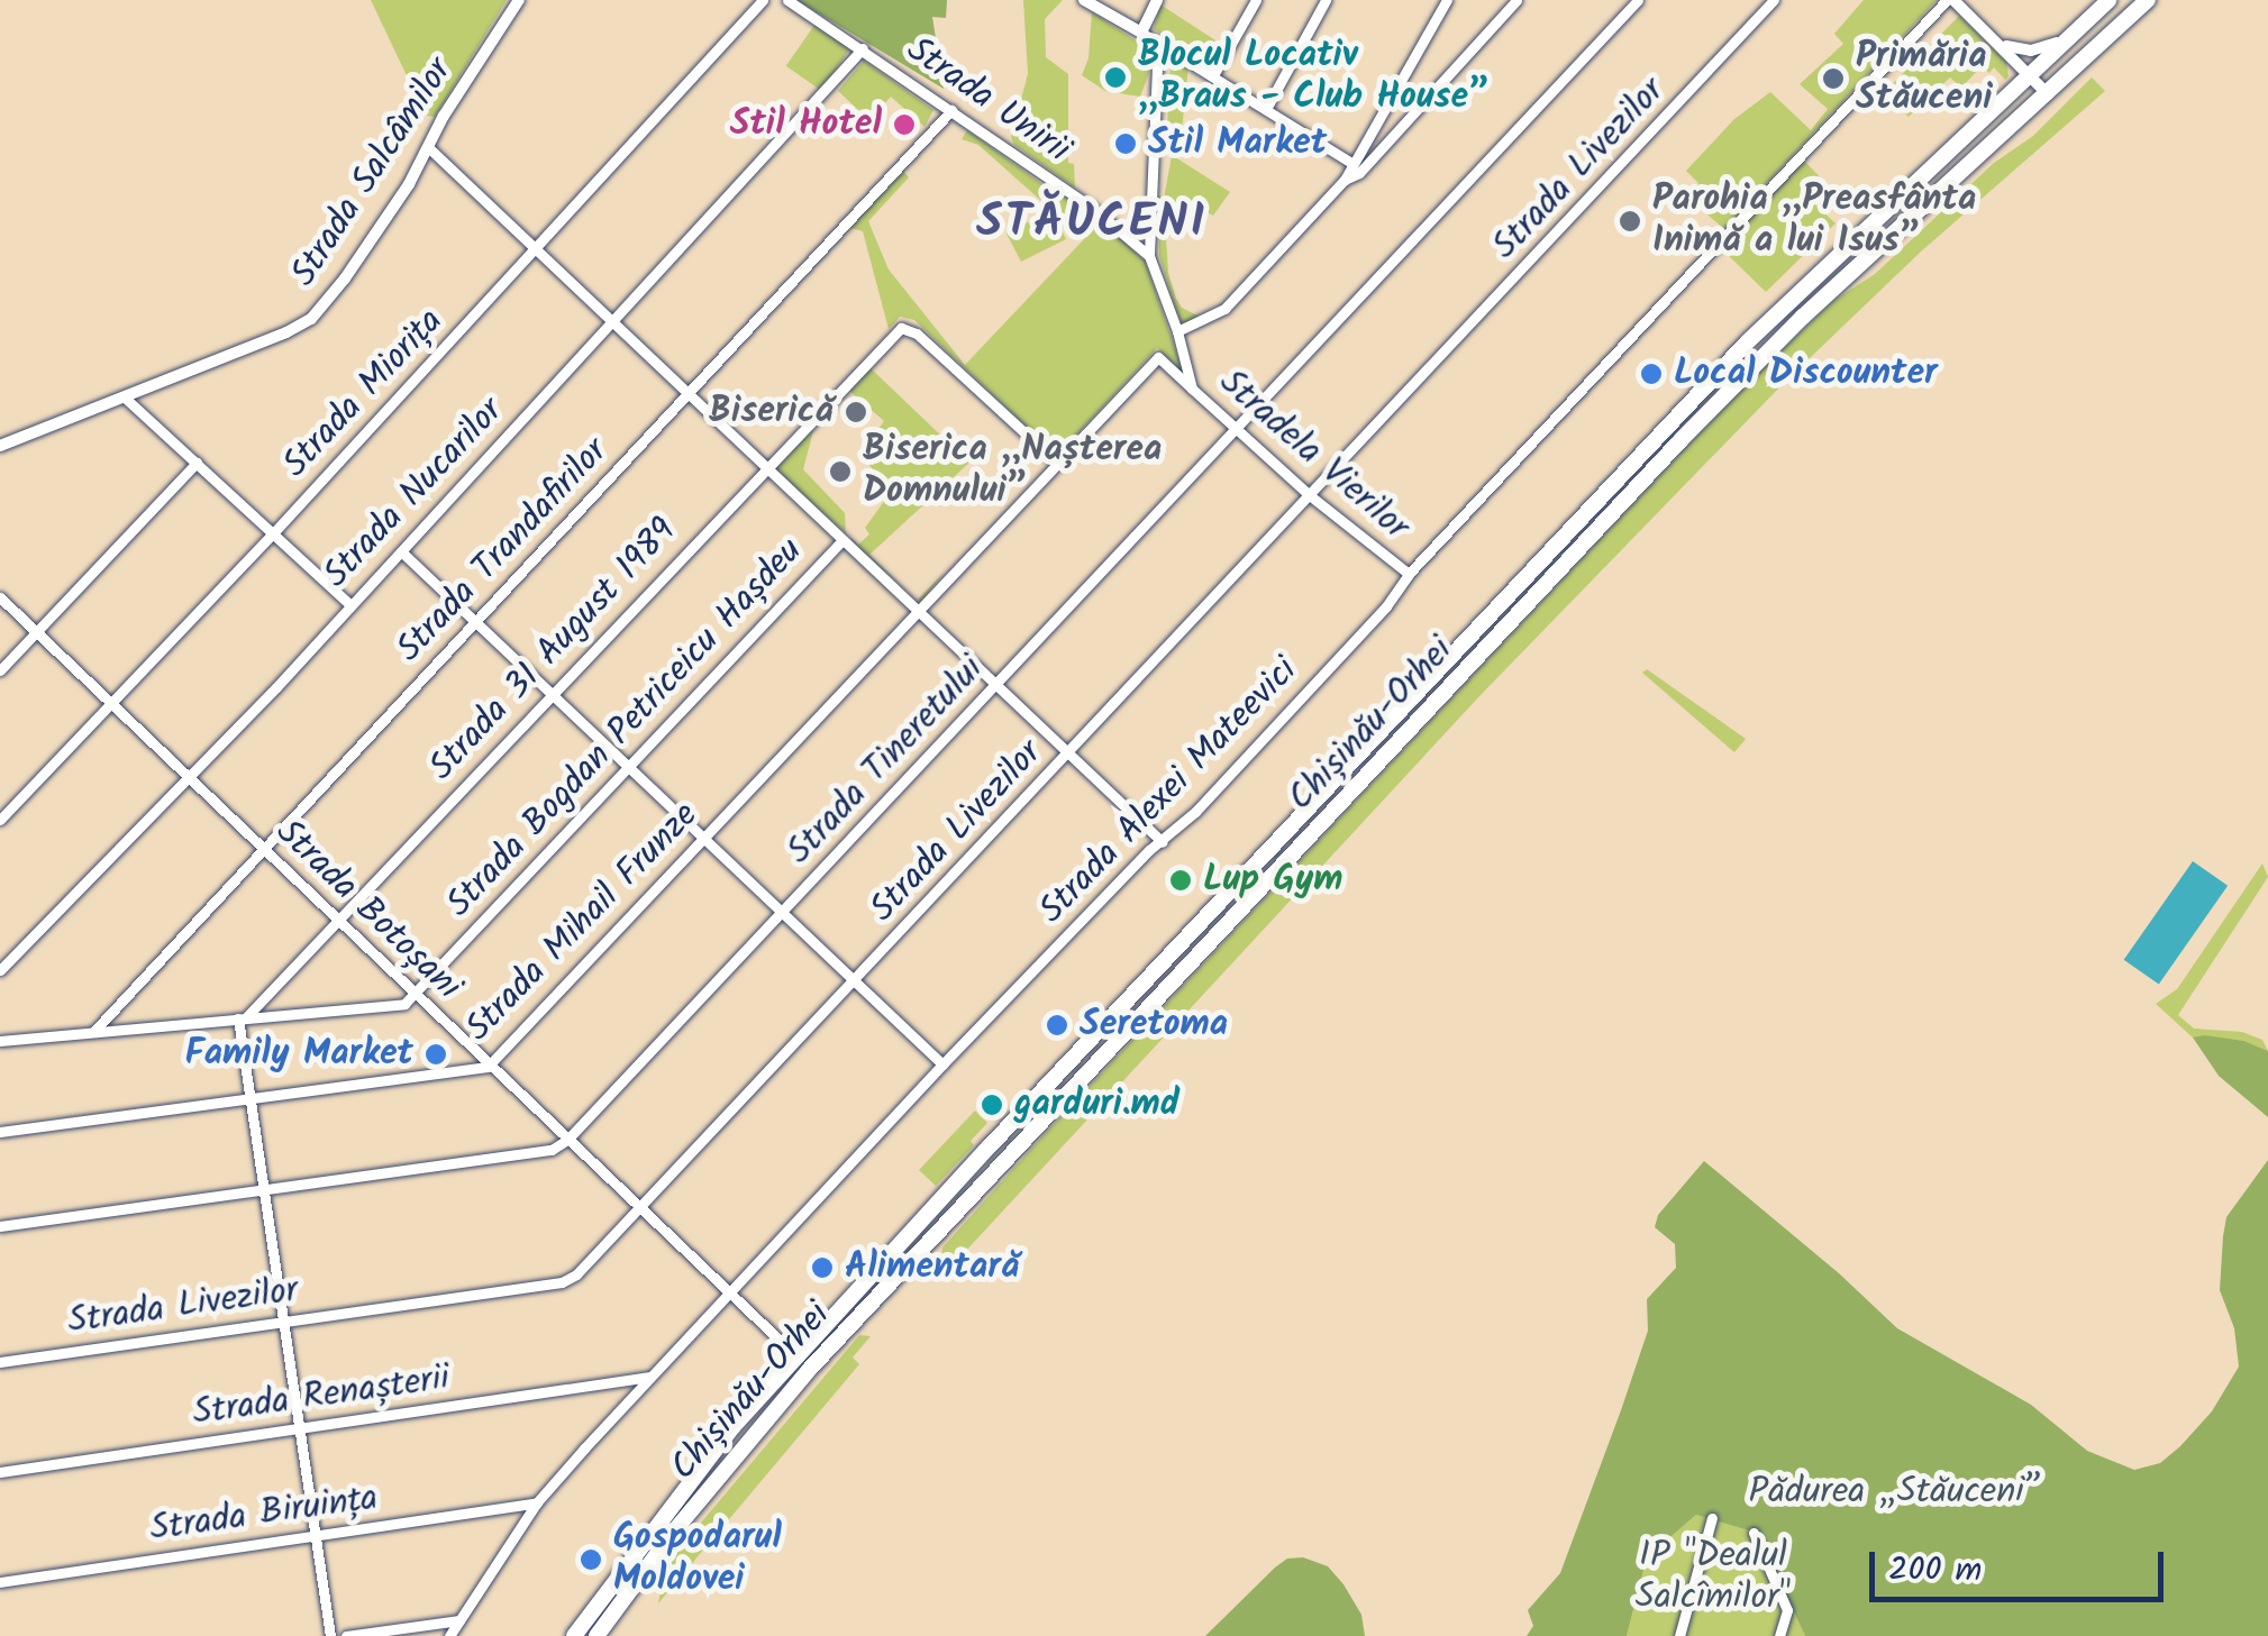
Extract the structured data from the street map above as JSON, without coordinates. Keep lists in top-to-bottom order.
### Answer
{
  "streets": {
    "highway": ["Chișinău-Orhei"],
    "street": [
      "Strada Unirii",
      "Strada Livezilor",
      "Strada Salcâmilor",
      "Strada Miorița",
      "Stradela Vierilor",
      "Strada Nucarilor",
      "Strada Trandafirilor",
      "Strada 31 August 1989",
      "Strada Bogdan Petriceicu Hașdeu",
      "Strada Tineretului",
      "Strada Alexei Mateevici",
      "Strada Botoșani",
      "Strada Mihail Frunze",
      "Strada Renașterii",
      "Strada Biruința"
    ]
  },
  "crossings": [
    ["Strada Unirii", "Stradela Vierilor"],
    ["Strada Unirii", "Strada Nucarilor"],
    ["Strada Unirii", "Strada Trandafirilor"],
    ["Strada Livezilor", "Stradela Vierilor"],
    ["Strada Livezilor", "Strada Botoșani"],
    ["Strada Miorița", "Strada Botoșani"],
    ["Stradela Vierilor", "Strada Tineretului"],
    ["Stradela Vierilor", "Strada Alexei Mateevici"],
    ["Stradela Vierilor", "Strada Mihail Frunze"],
    ["Strada Nucarilor", "Strada Botoșani"],
    ["Strada Trandafirilor", "Strada Botoșani"],
    ["Strada 31 August 1989", "Strada Botoșani"],
    ["Strada 31 August 1989", "Strada Mihail Frunze"],
    ["Chișinău-Orhei", "Strada Botoșani"],
    ["Strada Bogdan Petriceicu Hașdeu", "Strada Botoșani"],
    ["Strada Tineretului", "Strada Botoșani"],
    ["Strada Alexei Mateevici", "Strada Botoșani"],
    ["Strada Alexei Mateevici", "Strada Renașterii"],
    ["Strada Alexei Mateevici", "Strada Biruința"],
    ["Strada Botoșani", "Strada Mihail Frunze"]
  ],
  "districts": ["STĂUCENI"],
  "parks": ["Pădurea „Stăuceni”", "IP \"Dealul Salcîmilor\""],
  "places": [
    "Blocul Locativ „Braus - Club House”",
    "Primăria Stăuceni",
    "Stil Hotel",
    "Stil Market",
    "Parohia „Preasfânta Inimă a lui Isus”",
    "Local Discounter",
    "Biserică",
    "Biserica „Nașterea Domnului”",
    "Lup Gym",
    "Seretoma",
    "Family Market",
    "garduri.md",
    "Alimentară",
    "Gospodarul Moldovei"
  ],
  "scale_bar": "200 m"
}
